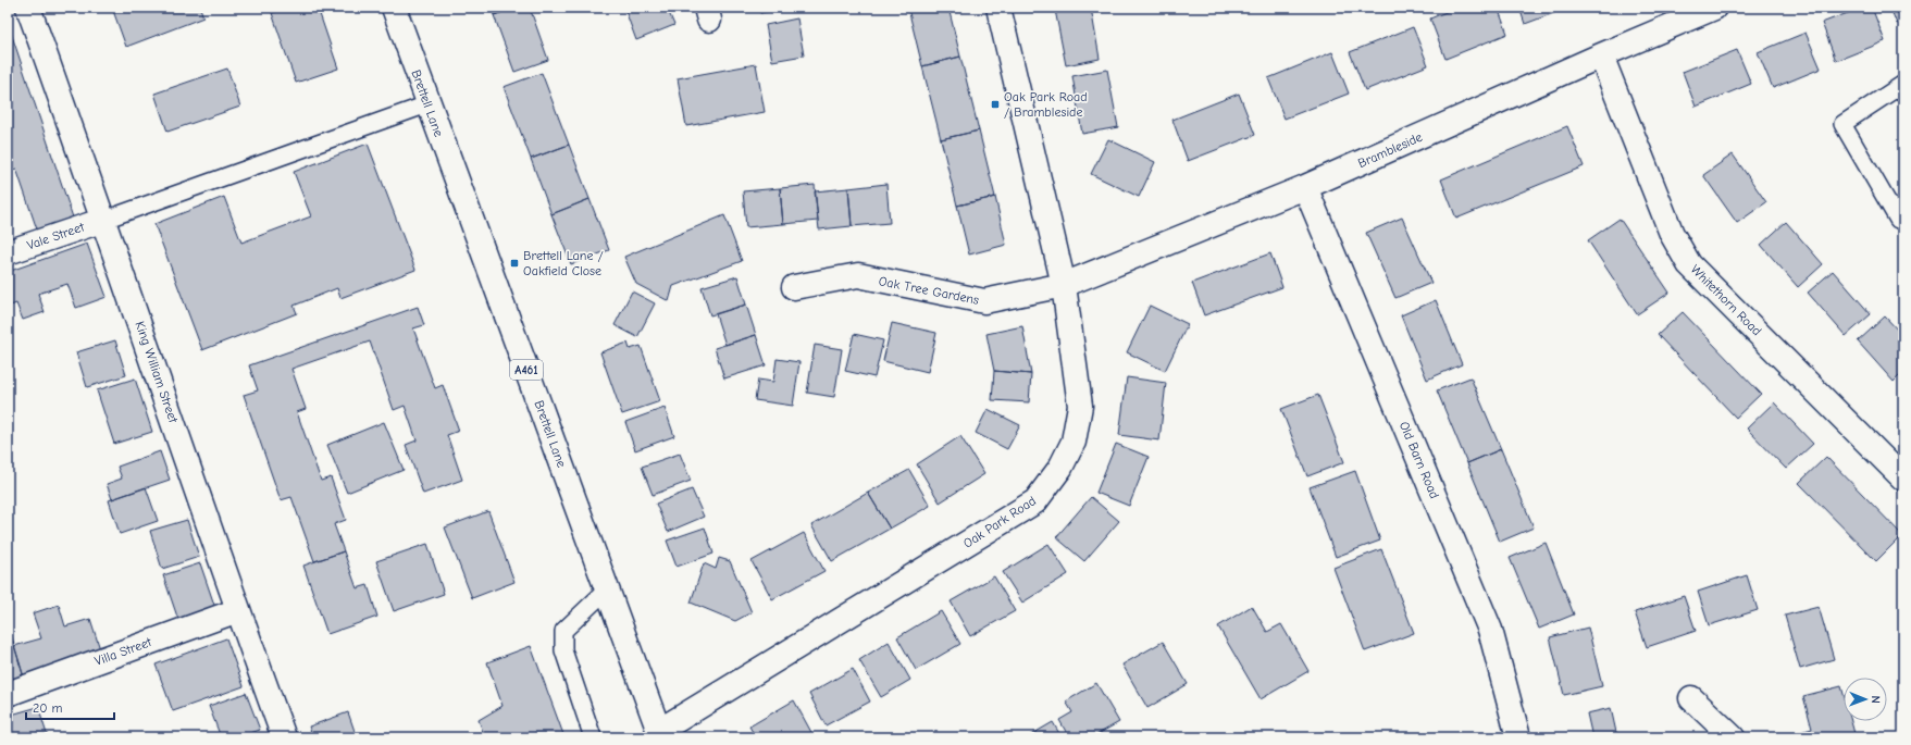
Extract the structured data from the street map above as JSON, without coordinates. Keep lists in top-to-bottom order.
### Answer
{
  "streets": {
    "street": [
      "Brettell Lane",
      "Brambleside",
      "Vale Street",
      "Oak Tree Gardens",
      "Whitethorn Road",
      "A461",
      "King William Street",
      "Old Barn Road",
      "Oak Park Road",
      "Villa Street"
    ]
  },
  "crossings": [
    ["Brettell Lane", "Oak Park Road"],
    ["Brambleside", "Oak Tree Gardens"],
    ["Brambleside", "Whitethorn Road"],
    ["Brambleside", "Old Barn Road"],
    ["Brambleside", "Oak Park Road"],
    ["Vale Street", "King William Street"],
    ["Oak Tree Gardens", "Oak Park Road"],
    ["King William Street", "Villa Street"]
  ],
  "places": {
    "transit": ["Oak Park Road / Brambleside", "Brettell Lane / Oakfield Close"]
  },
  "scale_bar": "20 m",
  "north": "right"
}
